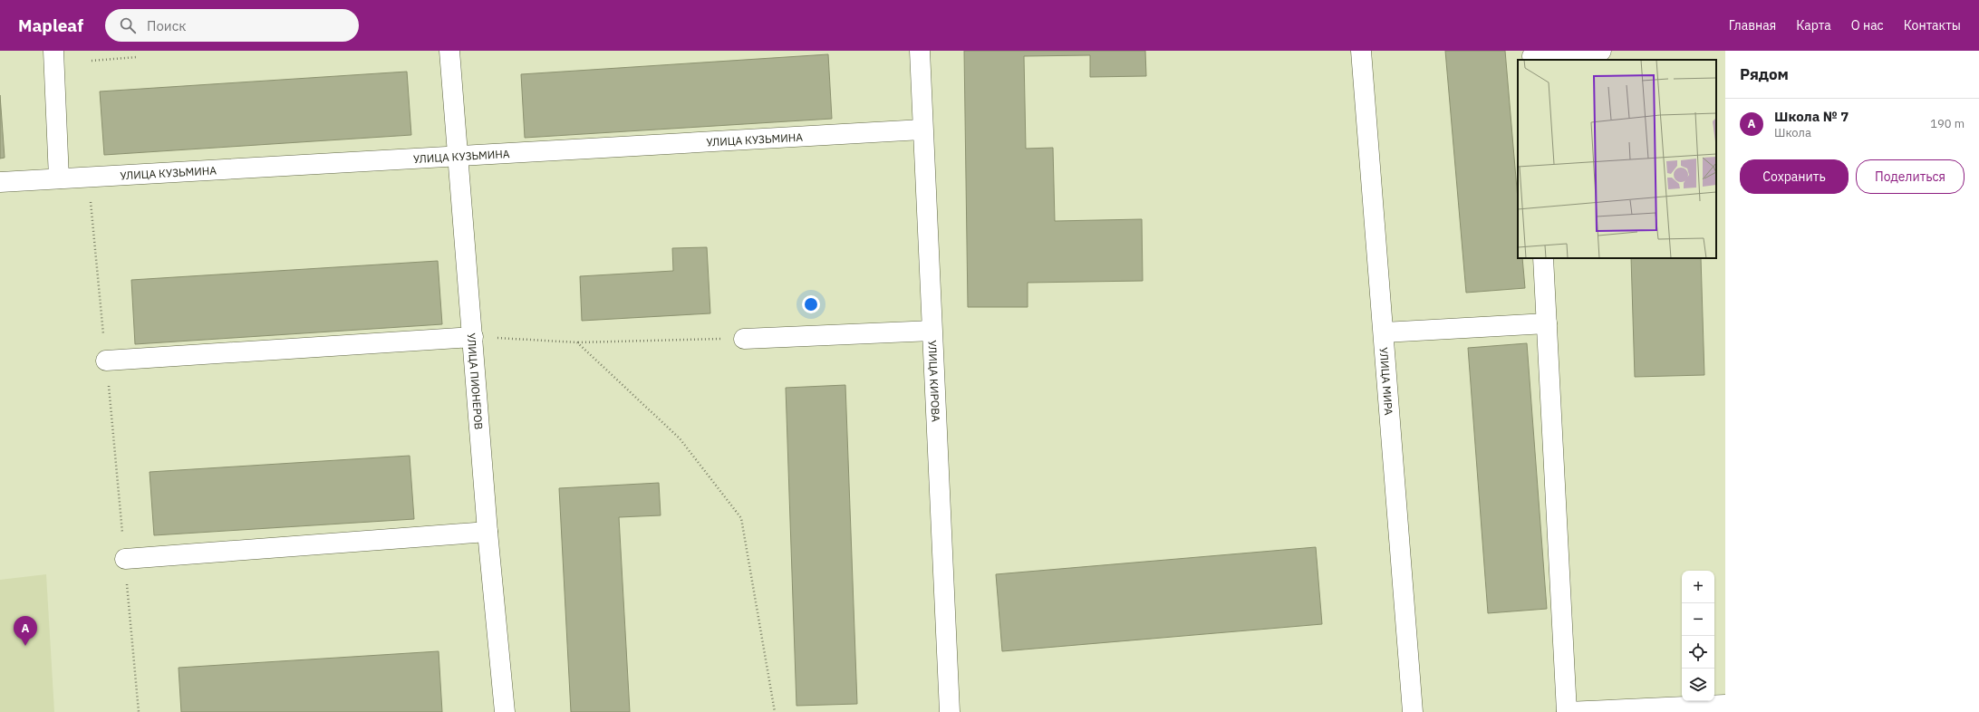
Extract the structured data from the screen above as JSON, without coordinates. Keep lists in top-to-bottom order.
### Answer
{
  "streets": {
    "street": [
      "УЛИЦА КУЗЬМИНА",
      "УЛИЦА ПИОНЕРОВ",
      "УЛИЦА КИРОВА",
      "УЛИЦА МИРА"
    ]
  },
  "crossings": [
    ["УЛИЦА КУЗЬМИНА", "УЛИЦА ПИОНЕРОВ"],
    ["УЛИЦА КУЗЬМИНА", "УЛИЦА КИРОВА"]
  ],
  "page": {
    "header": "Mapleaf",
    "search": "Поиск",
    "nav": [
      "Главная",
      "Карта",
      "О нас",
      "Контакты"
    ],
    "heading": "Рядом",
    "list": [
      {
        "mark": "A",
        "name": "Школа № 7",
        "note": "Школа",
        "value": "190 m"
      }
    ],
    "buttons": ["Сохранить", "Поделиться"],
    "map_buttons": ["+", "−"],
    "pins": "A"
  }
}
